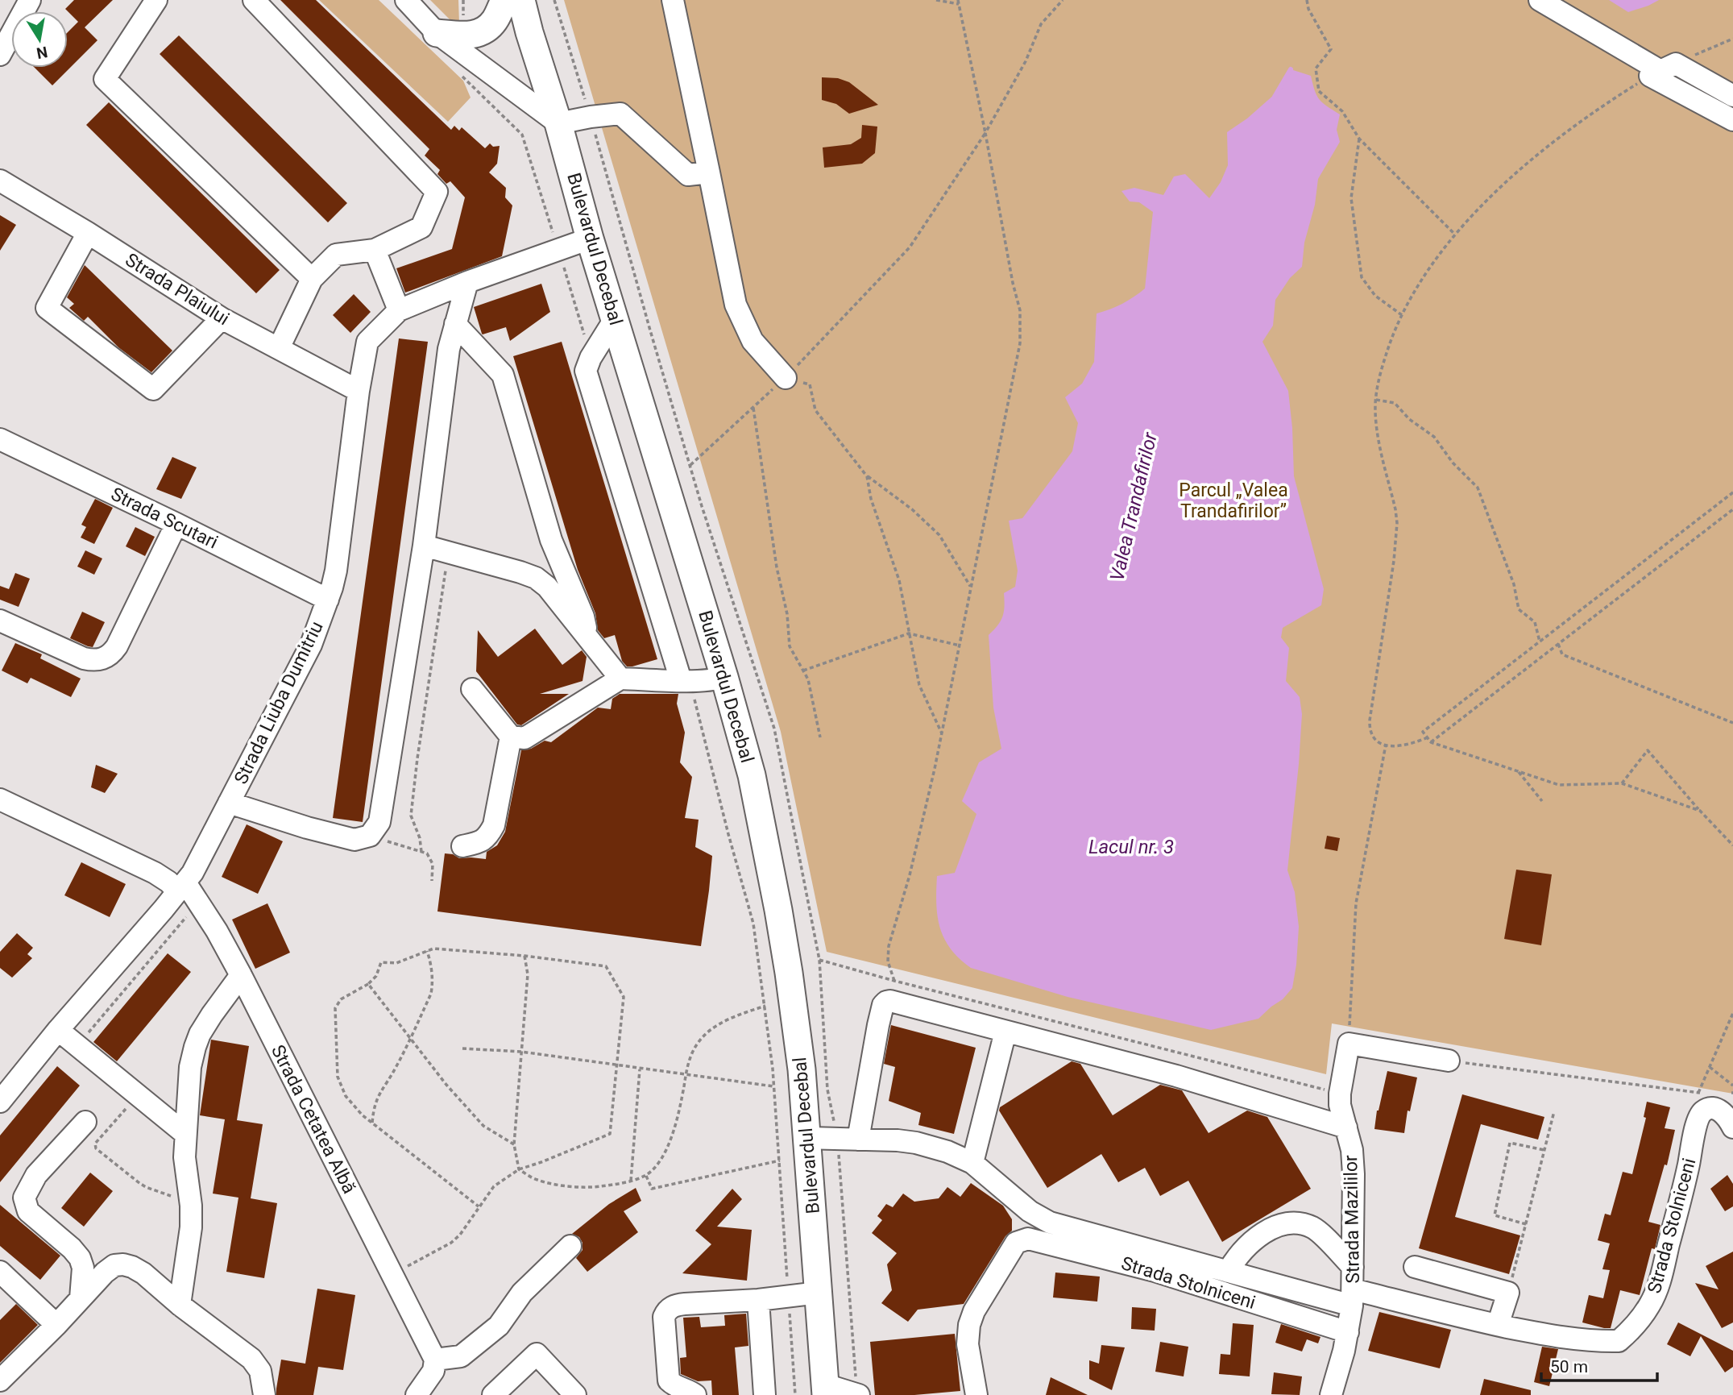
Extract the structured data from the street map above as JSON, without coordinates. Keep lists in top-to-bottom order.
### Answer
{
  "streets": {
    "main road": ["Bulevardul Decebal"],
    "street": [
      "Strada Plaiului",
      "Strada Scutari",
      "Strada Liuba Dumitriu",
      "Strada Cetatea Albă",
      "Strada Mazililor",
      "Strada Stolniceni"
    ]
  },
  "crossings": [
    ["Bulevardul Decebal", "Strada Liuba Dumitriu"],
    ["Bulevardul Decebal", "Strada Stolniceni"],
    ["Strada Plaiului", "Strada Liuba Dumitriu"],
    ["Strada Scutari", "Strada Liuba Dumitriu"],
    ["Strada Liuba Dumitriu", "Strada Cetatea Albă"],
    ["Strada Mazililor", "Strada Stolniceni"]
  ],
  "water": ["Valea Trandafirilor", "Lacul nr. 3"],
  "parks": ["Parcul „Valea Trandafirilor”"],
  "scale_bar": "50 m",
  "north": "bottom"
}
